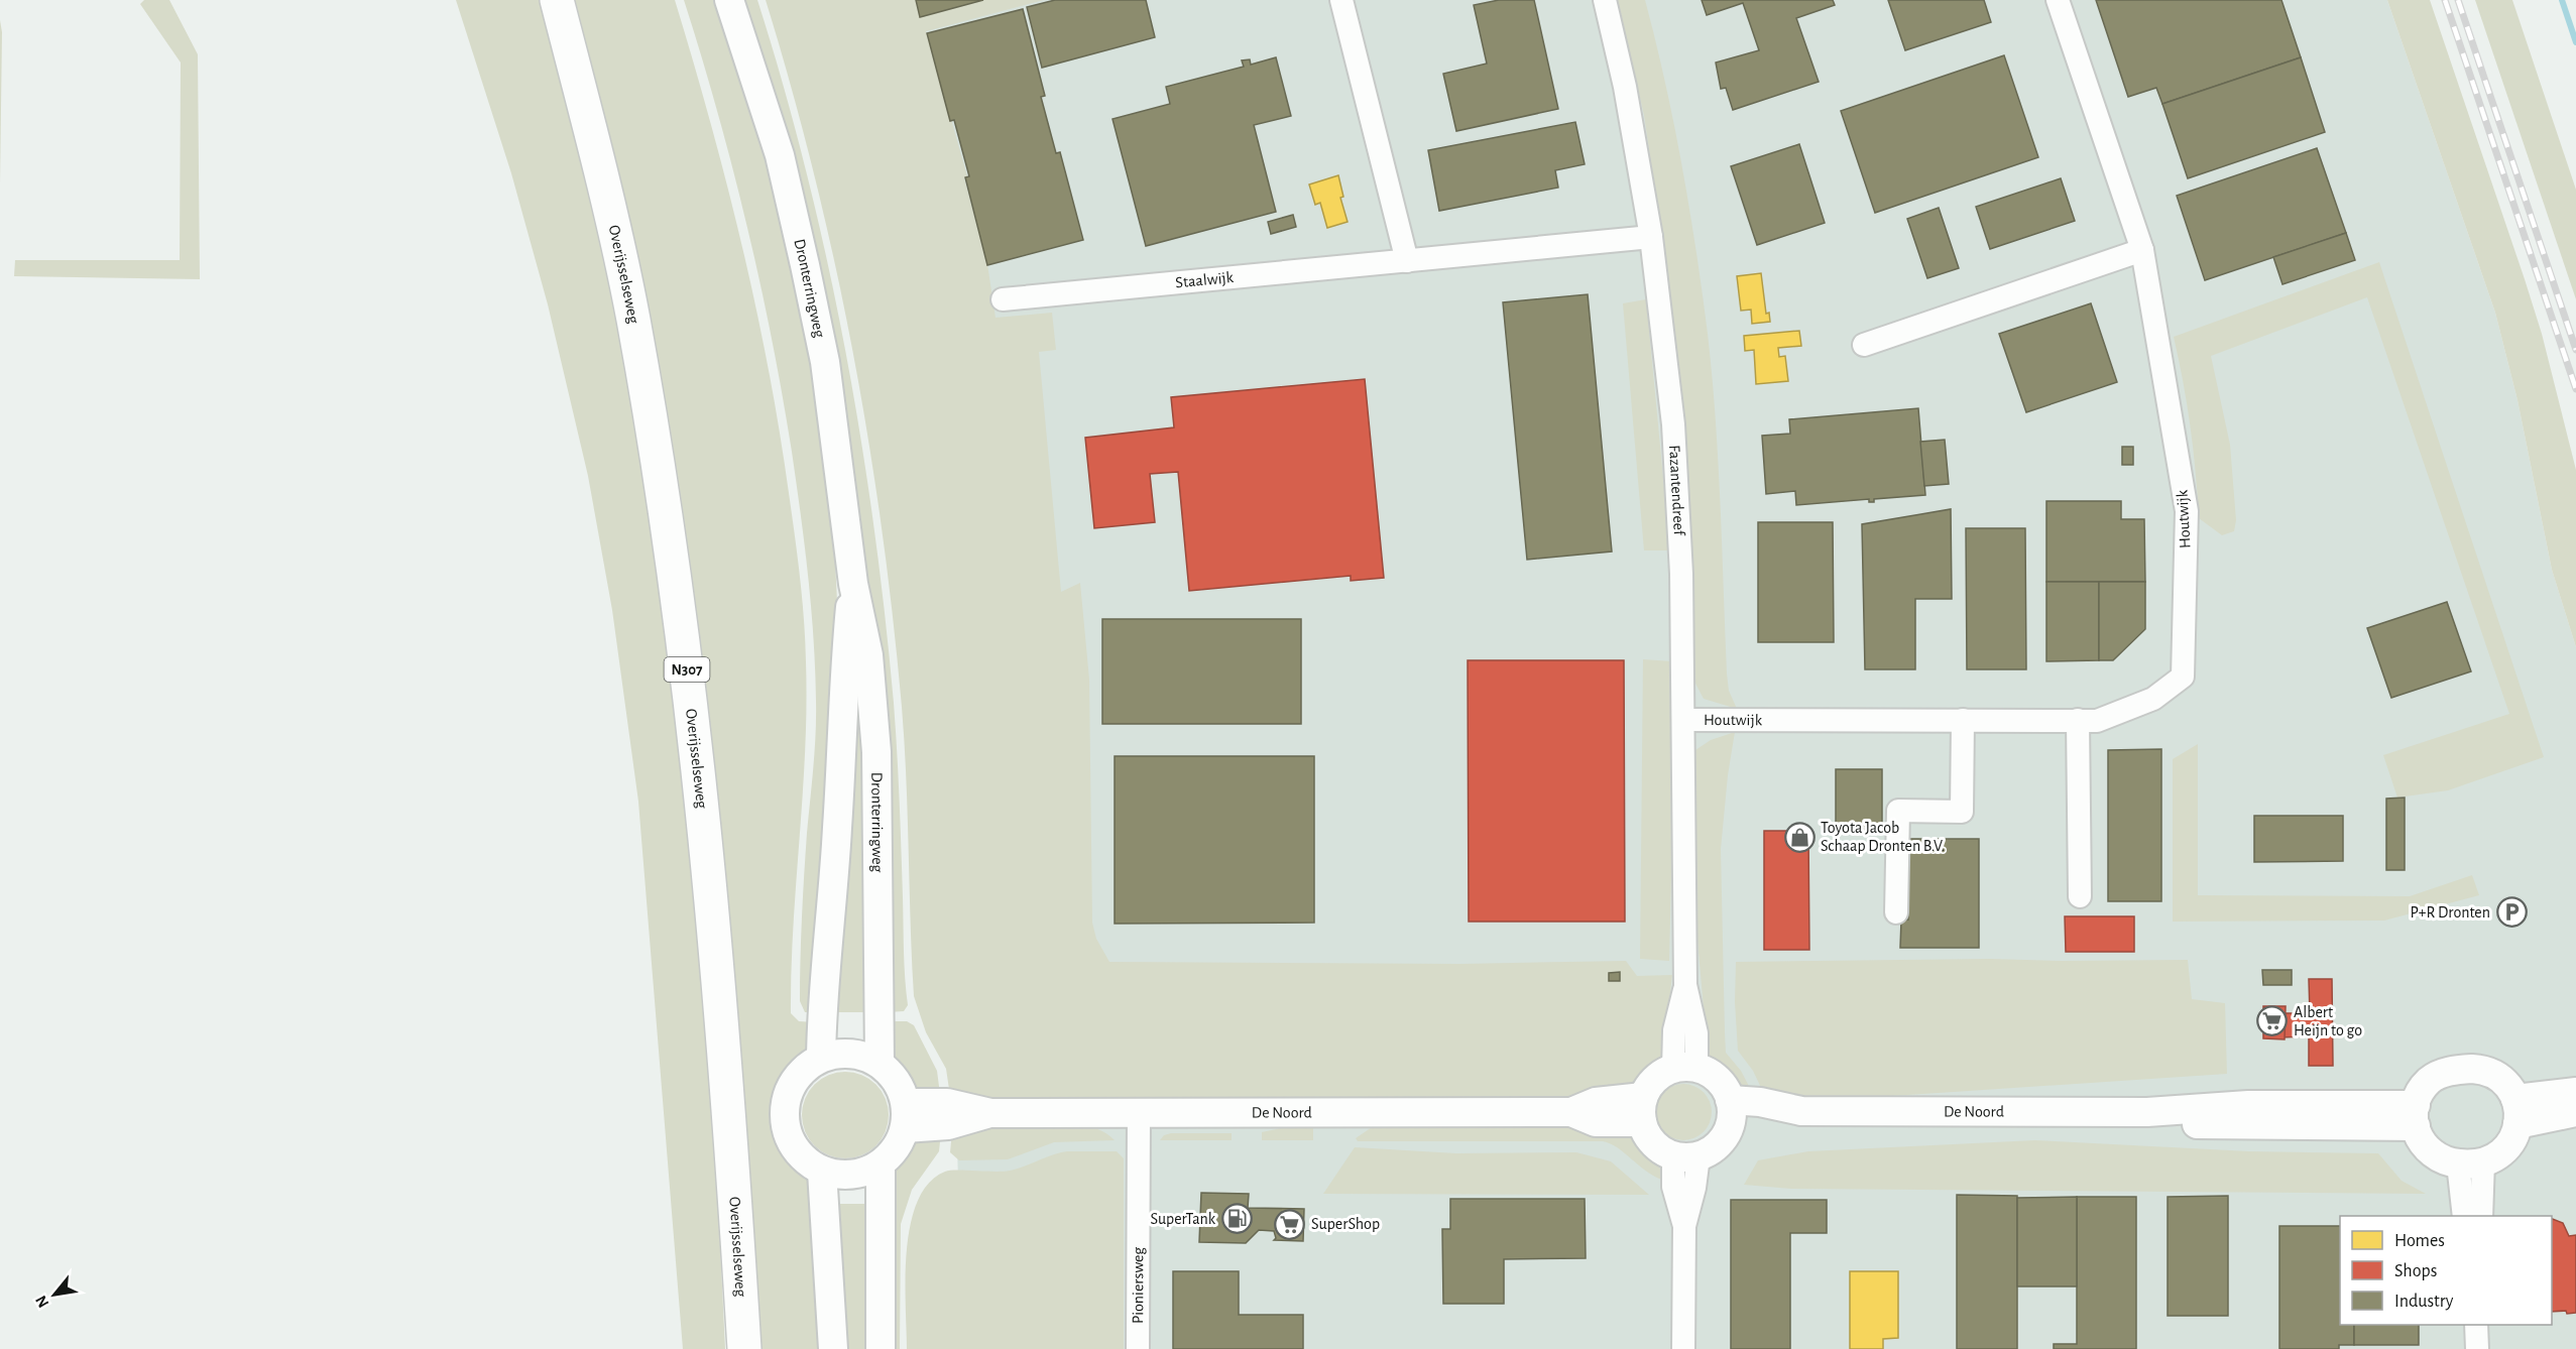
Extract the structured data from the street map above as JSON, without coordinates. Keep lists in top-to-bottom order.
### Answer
{
  "streets": {
    "highway": ["Overijsselseweg", "N307"],
    "main road": ["Dronterringweg", "De Noord"],
    "street": [
      "Staalwijk",
      "Fazantendreef",
      "Houtwijk",
      "Pioniersweg"
    ]
  },
  "crossings": [
    ["Staalwijk", "Fazantendreef"],
    ["Dronterringweg", "De Noord"],
    ["Fazantendreef", "Houtwijk"],
    ["Fazantendreef", "De Noord"],
    ["De Noord", "Pioniersweg"]
  ],
  "places": {
    "shop": ["Toyota Jacob Schaap Dronten B.V."],
    "parking": ["P+R Dronten"],
    "supermarket": ["Albert Heijn to go", "SuperShop"],
    "fuel station": ["SuperTank"]
  },
  "legend": ["Homes", "Shops", "Industry"],
  "north": "bottom left"
}
